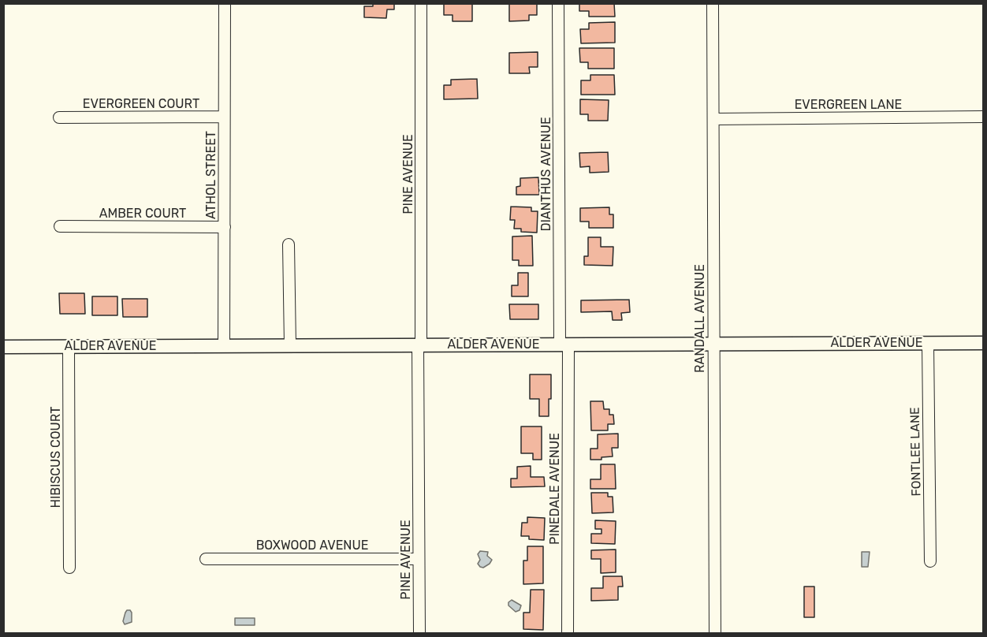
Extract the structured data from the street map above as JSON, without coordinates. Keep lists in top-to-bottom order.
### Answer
{
  "streets": {
    "main road": ["ALDER AVENUE"],
    "street": [
      "EVERGREEN COURT",
      "EVERGREEN LANE",
      "PINE AVENUE",
      "DIANTHUS AVENUE",
      "ATHOL STREET",
      "AMBER COURT",
      "RANDALL AVENUE",
      "FONTLEE LANE",
      "HIBISCUS COURT",
      "PINEDALE AVENUE",
      "BOXWOOD AVENUE"
    ]
  },
  "crossings": [
    ["EVERGREEN COURT", "ATHOL STREET"],
    ["EVERGREEN LANE", "RANDALL AVENUE"],
    ["PINE AVENUE", "ALDER AVENUE"],
    ["PINE AVENUE", "BOXWOOD AVENUE"],
    ["DIANTHUS AVENUE", "ALDER AVENUE"],
    ["DIANTHUS AVENUE", "PINEDALE AVENUE"],
    ["ATHOL STREET", "AMBER COURT"],
    ["ATHOL STREET", "ALDER AVENUE"],
    ["RANDALL AVENUE", "ALDER AVENUE"],
    ["ALDER AVENUE", "FONTLEE LANE"],
    ["ALDER AVENUE", "HIBISCUS COURT"],
    ["ALDER AVENUE", "PINEDALE AVENUE"]
  ]
}
